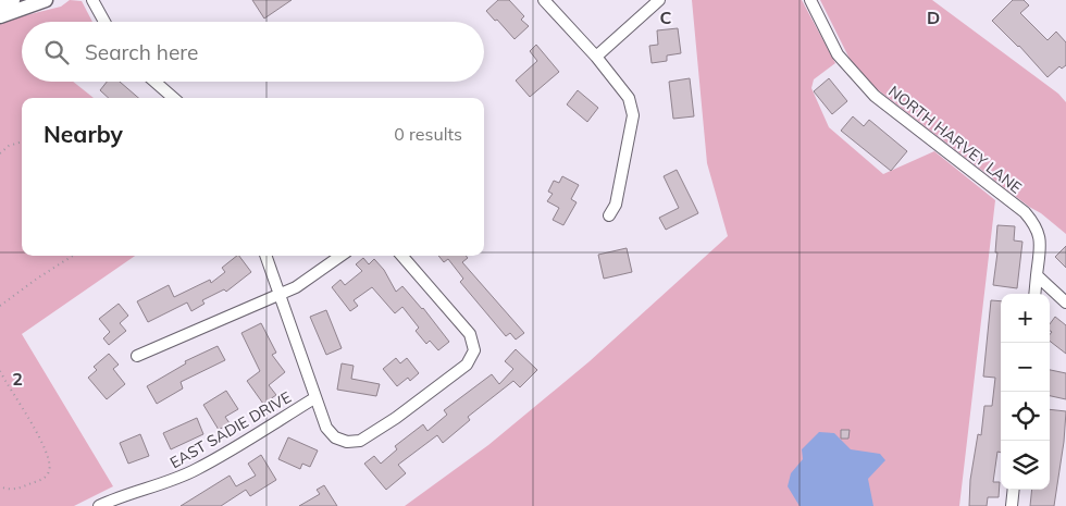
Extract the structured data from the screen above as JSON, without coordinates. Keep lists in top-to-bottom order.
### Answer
{
  "streets": {
    "street": ["NORTH HARVEY LANE", "EAST SADIE DRIVE"]
  },
  "page": {
    "search": "Search here",
    "heading": ["Nearby", "0 results"],
    "map_buttons": ["+", "−"]
  },
  "grid": {
    "columns": ["C", "D"],
    "rows": ["2"]
  }
}
